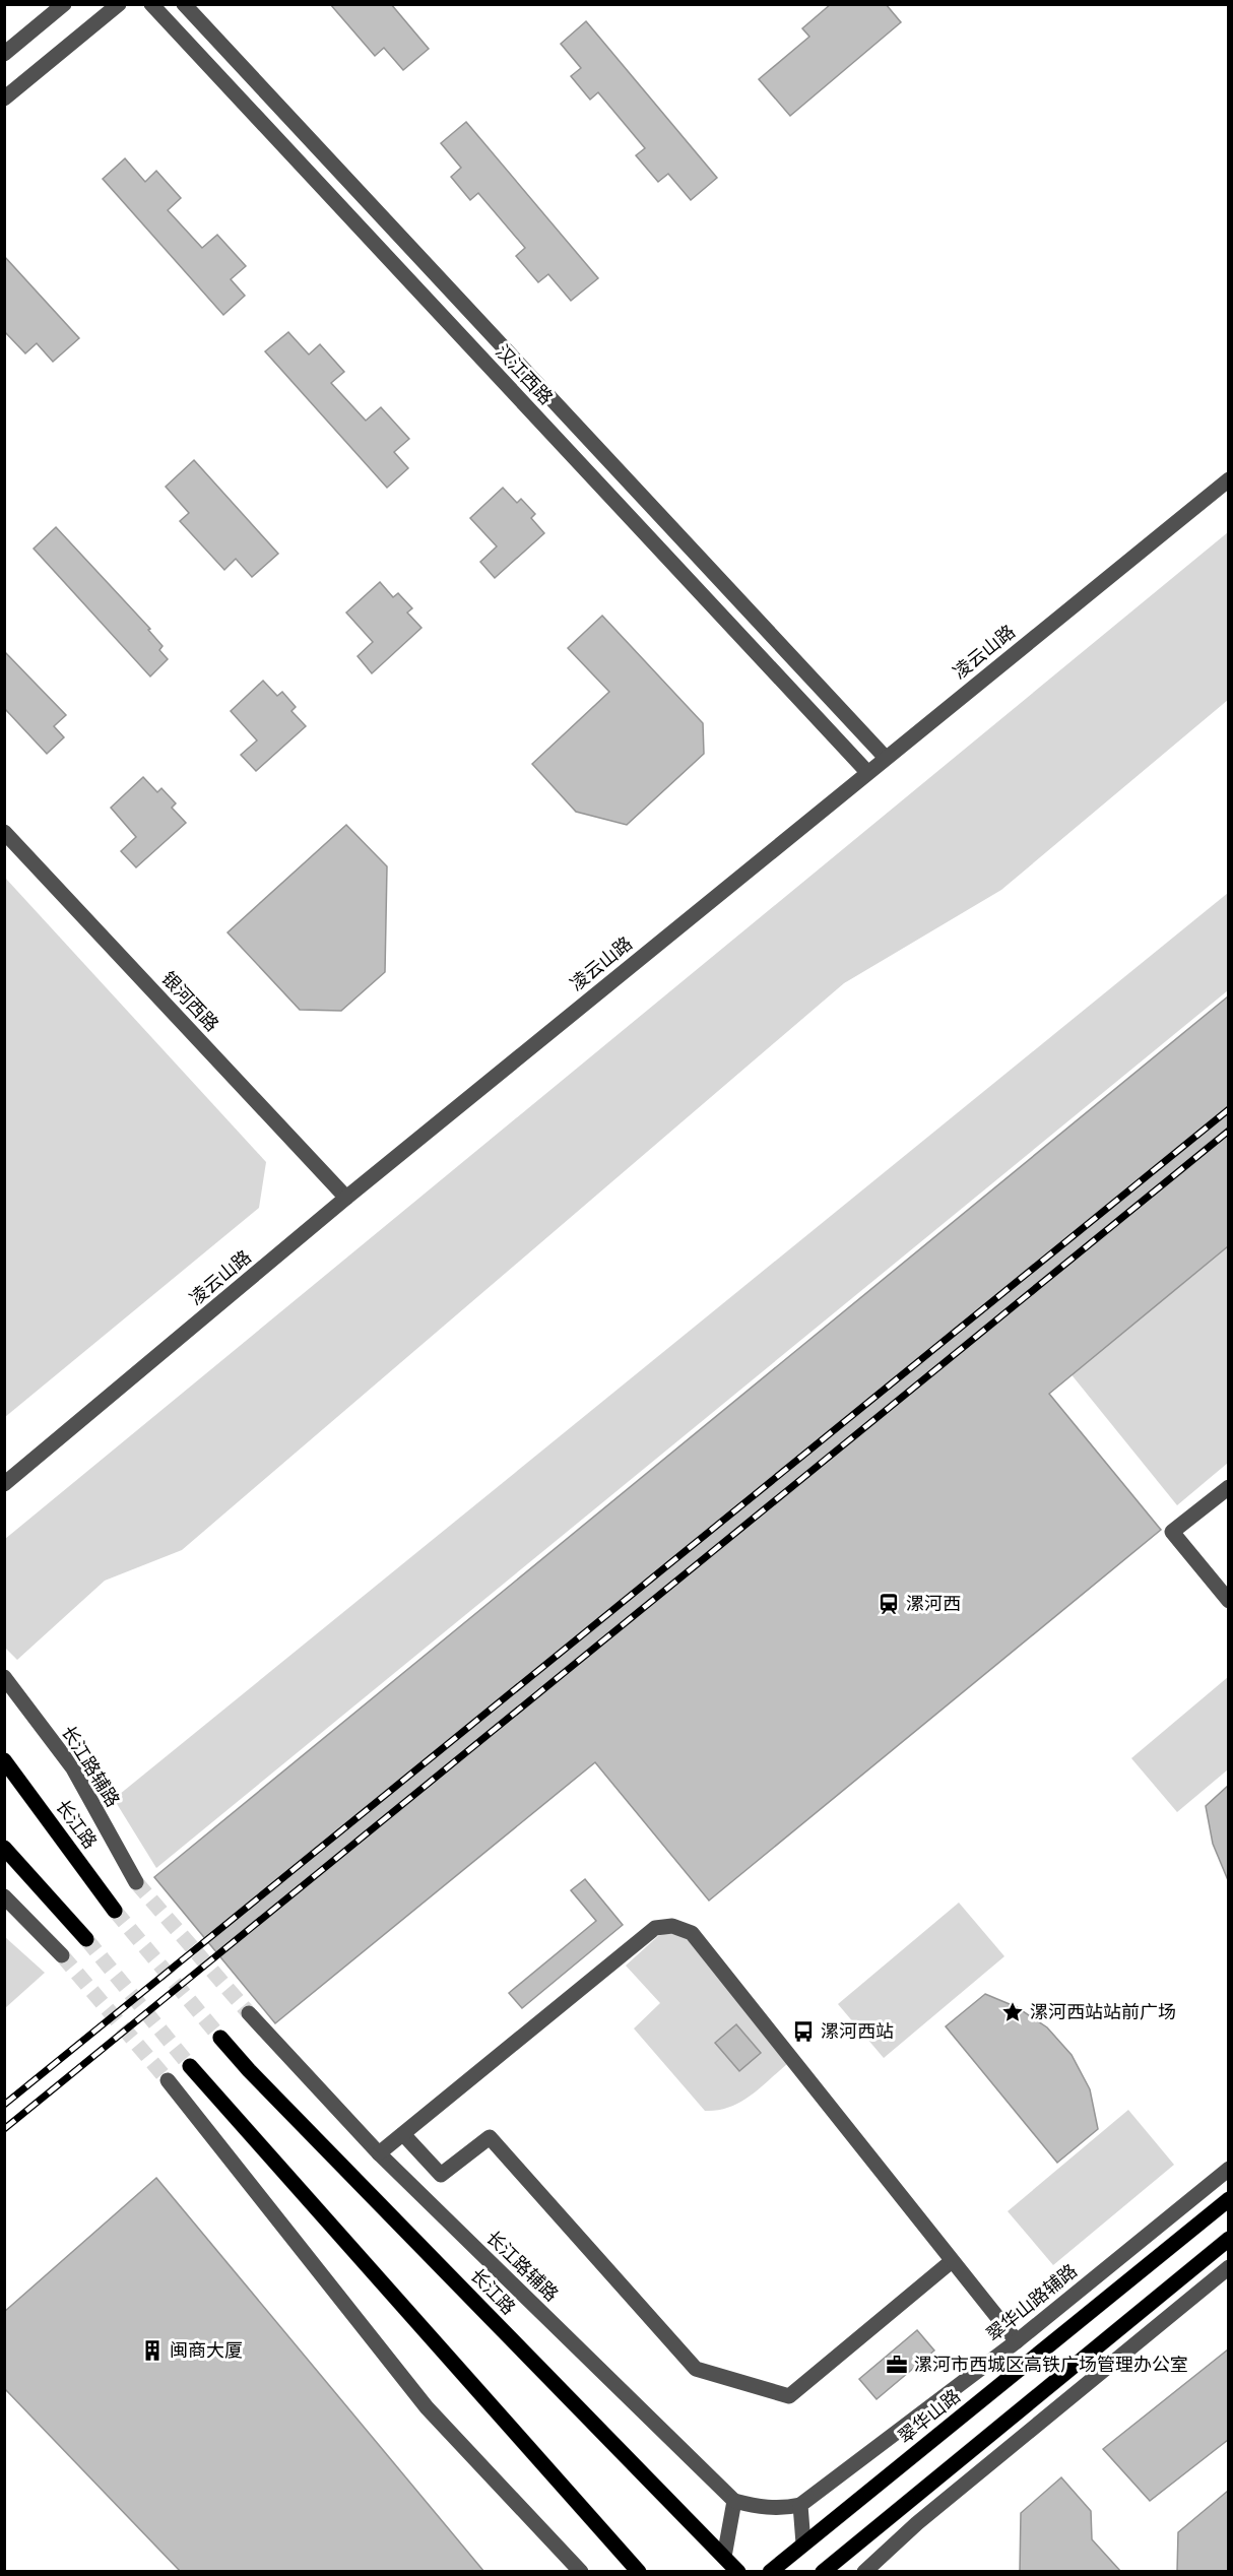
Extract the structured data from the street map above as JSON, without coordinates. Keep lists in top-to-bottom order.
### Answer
{
  "streets": {
    "main road": ["长江路", "翠华山路"],
    "street": [
      "汉江西路",
      "凌云山路",
      "银河西路",
      "长江路辅路",
      "翠华山路辅路"
    ]
  },
  "crossings": [
    ["汉江西路", "凌云山路"],
    ["凌云山路", "银河西路"]
  ],
  "places": {
    "station": ["漯河西"],
    "place": ["漯河西站站前广场"],
    "bus stop": ["漯河西站"],
    "building": ["闽商大厦"],
    "office": ["漯河市西城区高铁广场管理办公室"]
  }
}
